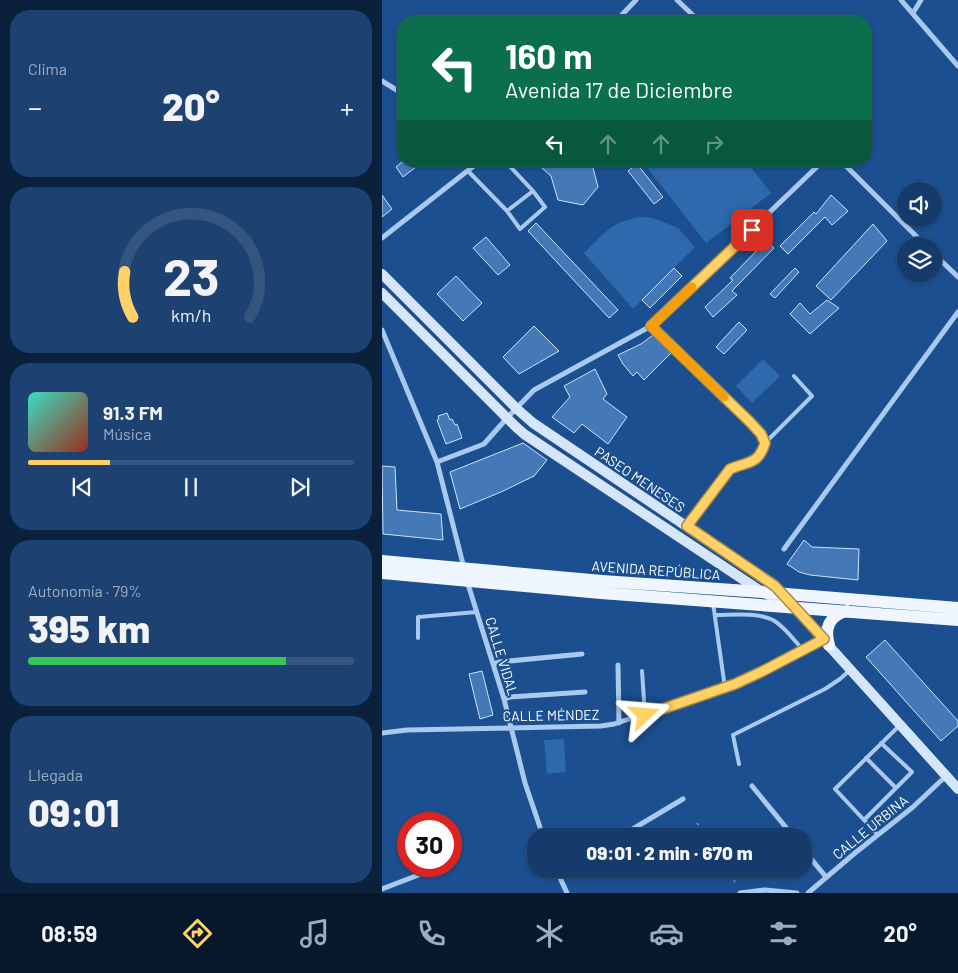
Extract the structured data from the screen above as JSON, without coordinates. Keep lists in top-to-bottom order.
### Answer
{
  "streets": {
    "main road": ["AVENIDA REPÚBLICA"],
    "street": [
      "PASEO MENESES",
      "CALLE VIDAL",
      "CALLE MÉNDEZ",
      "CALLE URBINA"
    ]
  },
  "crossings": [
    ["PASEO MENESES", "AVENIDA REPÚBLICA"],
    ["AVENIDA REPÚBLICA", "CALLE VIDAL"],
    ["CALLE VIDAL", "CALLE MÉNDEZ"]
  ],
  "page": {
    "tile": [
      "Clima",
      ["Autonomía · 79%", "395 km"],
      ["Llegada", "09:01"]
    ],
    "turn": ["160 m", "Avenida 17 de Diciembre"],
    "heat": ["−", "20°", "+"],
    "song": ["91.3 FM", "Música"],
    "limit": "30",
    "trip": "09:01 · 2 min · 670 m",
    "tabs": ["08:59", "20°"],
    "gauge": ["23", "km/h"]
  }
}
